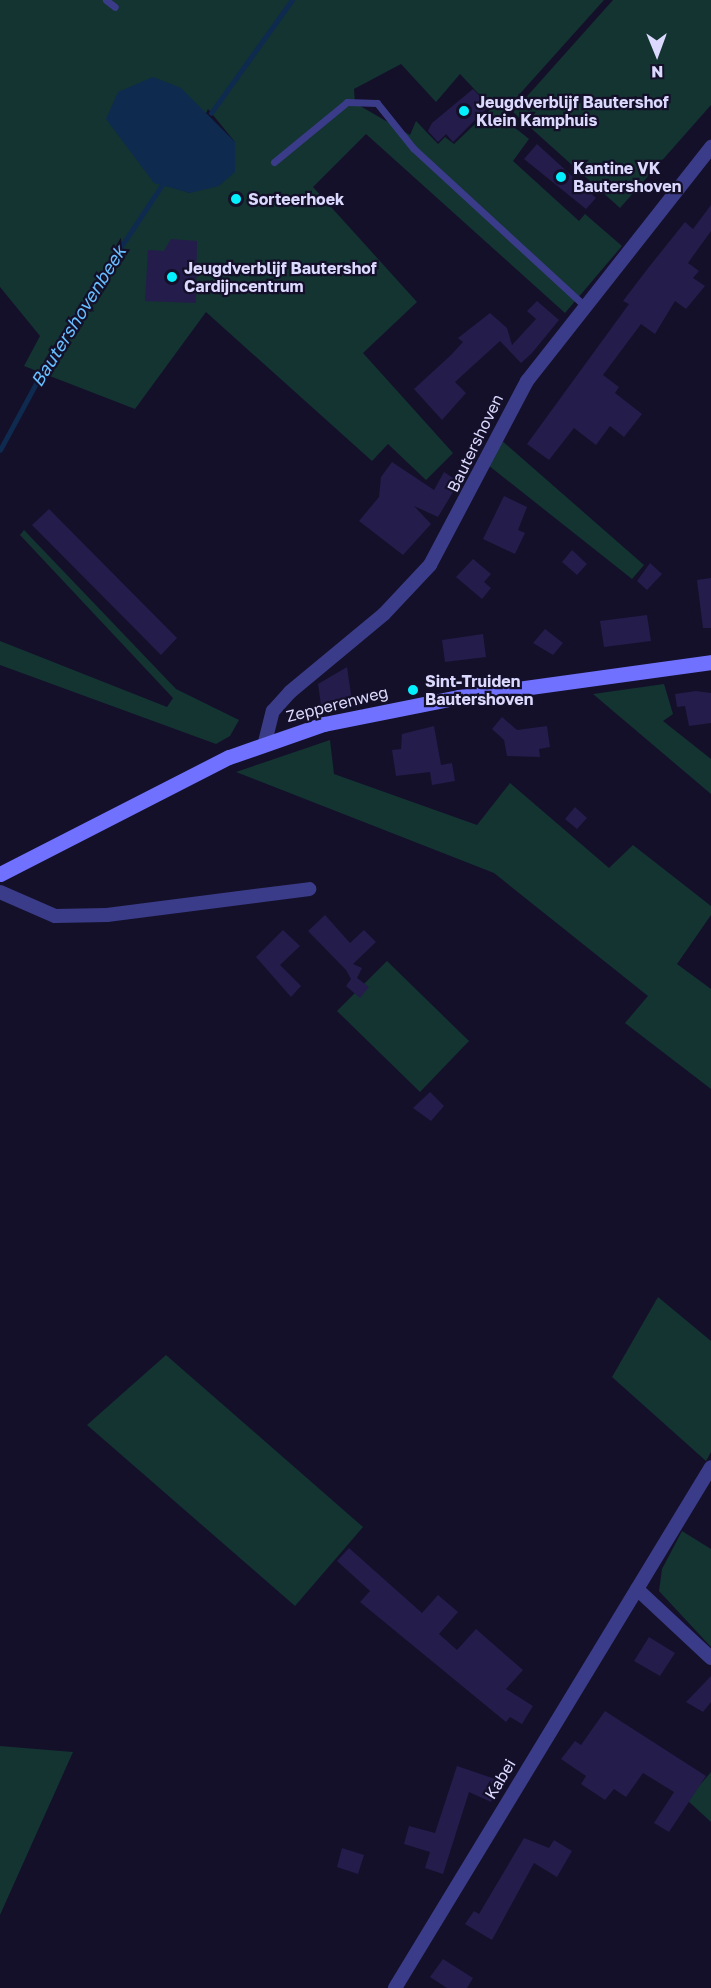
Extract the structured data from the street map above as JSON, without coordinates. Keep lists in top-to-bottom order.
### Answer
{
  "streets": {
    "street": ["Bautershoven", "Zepperenweg", "Kabei"]
  },
  "crossings": [
    ["Bautershoven", "Zepperenweg"]
  ],
  "water": ["Bautershovenbeek"],
  "places": [
    "Jeugdverblijf Bautershof Klein Kamphuis",
    "Kantine VK Bautershoven",
    "Sorteerhoek",
    "Jeugdverblijf Bautershof Cardijncentrum",
    "Sint-Truiden Bautershoven"
  ],
  "north": "bottom"
}
